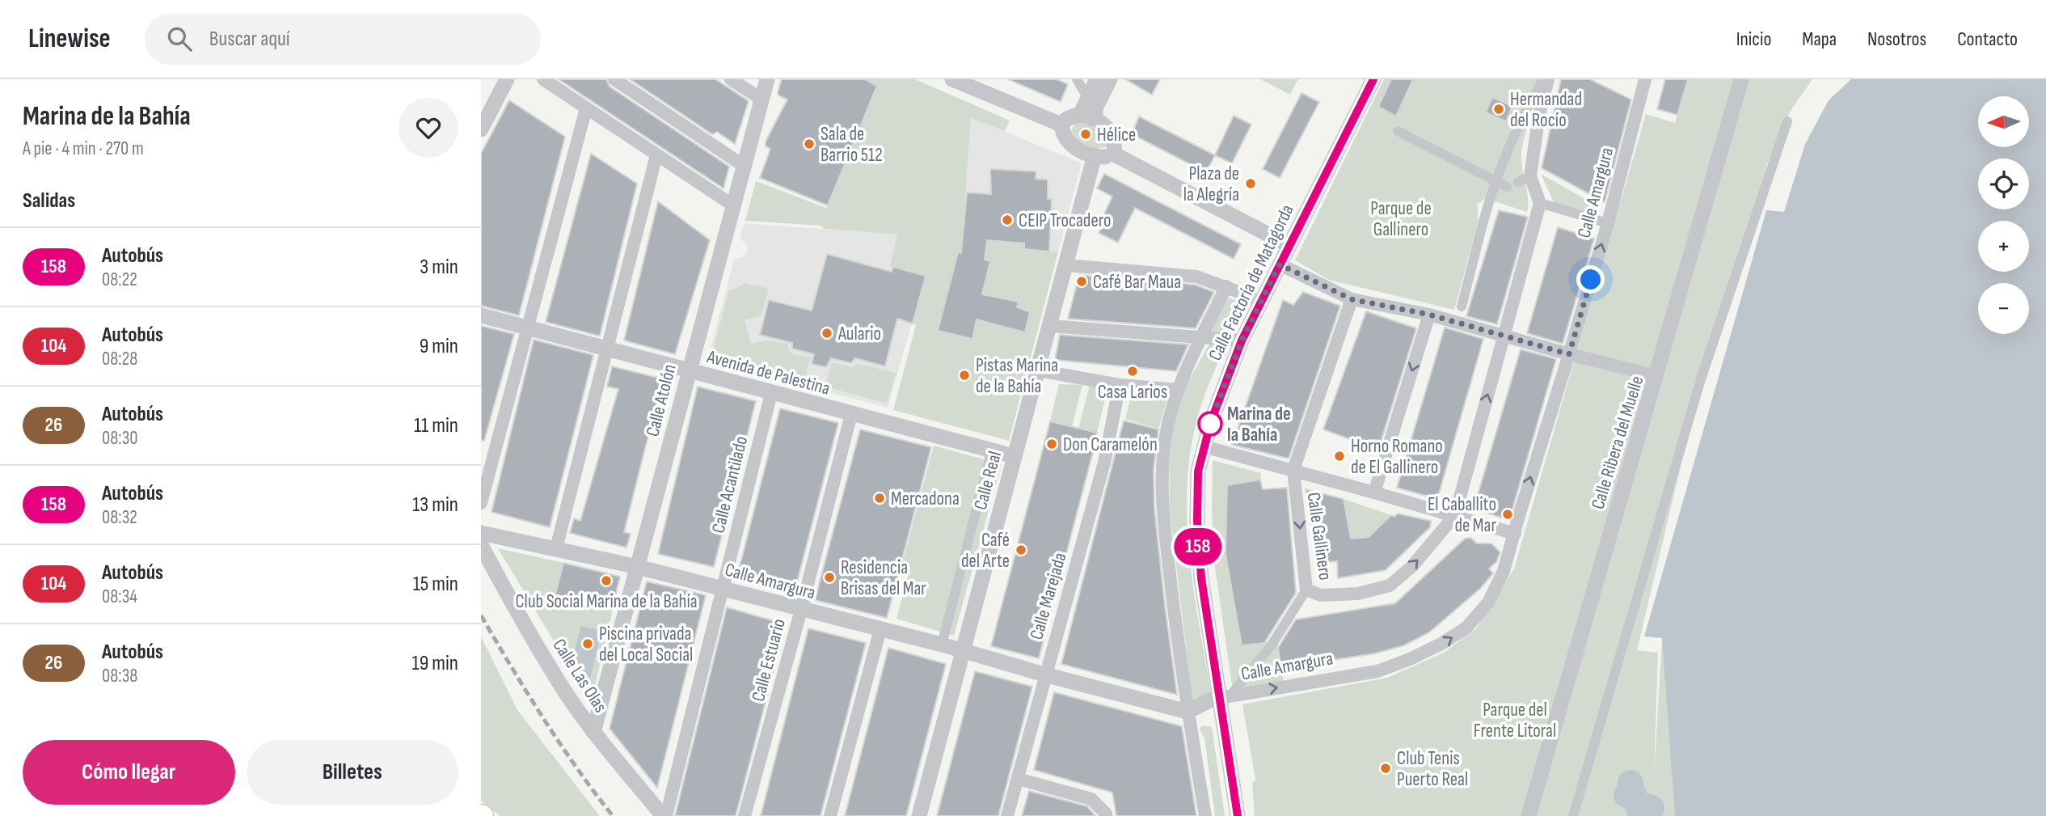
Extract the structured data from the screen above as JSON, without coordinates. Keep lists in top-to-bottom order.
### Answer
{
  "streets": {
    "street": [
      "Calle Amargura",
      "Calle Factoría de Matagorda",
      "Avenida de Palestina",
      "Calle Atolón",
      "Calle Ribera del Muelle",
      "Calle Real",
      "Calle Acantilado",
      "Calle Gallinero",
      "Calle Marejada",
      "Calle Estuario",
      "Calle Las Olas"
    ]
  },
  "crossings": [
    ["Calle Amargura", "Calle Factoría de Matagorda"],
    ["Calle Amargura", "Calle Atolón"],
    ["Calle Amargura", "Calle Real"],
    ["Calle Amargura", "Calle Acantilado"],
    ["Calle Amargura", "Calle Marejada"],
    ["Calle Amargura", "Calle Estuario"],
    ["Avenida de Palestina", "Calle Atolón"],
    ["Avenida de Palestina", "Calle Real"],
    ["Avenida de Palestina", "Calle Acantilado"],
    ["Avenida de Palestina", "Calle Estuario"],
    ["Calle Atolón", "Calle Las Olas"],
    ["Calle Acantilado", "Calle Las Olas"]
  ],
  "one_way": ["Calle Amargura"],
  "parks": ["Parque de Gallinero", "Parque del Frente Litoral"],
  "places": [
    "Hermandad del Rocío",
    "Hélice",
    "Sala de Barrio 512",
    "Plaza de la Alegría",
    "CEIP Trocadero",
    "Café Bar Maua",
    "Aulario",
    "Casa Larios",
    "Pistas Marina de la Bahía",
    "Marina de la Bahía",
    "Don Caramelón",
    "Horno Romano de El Gallinero",
    "Mercadona",
    "El Caballito de Mar",
    "Café del Arte",
    "Residencia Brisas del Mar",
    "Club Social Marina de la Bahía",
    "Piscina privada del Local Social",
    "Club Tenis Puerto Real"
  ],
  "lines": ["bus line 158"],
  "north": "left",
  "page": {
    "header": "Linewise",
    "search": "Buscar aquí",
    "nav": [
      "Inicio",
      "Mapa",
      "Nosotros",
      "Contacto"
    ],
    "heading": [
      ["Marina de la Bahía", "A pie · 4 min · 270 m"],
      "Salidas"
    ],
    "on_map": "158",
    "map_buttons": ["+", "−"],
    "list": [
      {
        "mark": "158",
        "name": "Autobús",
        "note": "08:22",
        "value": "3 min"
      },
      {
        "mark": "104",
        "name": "Autobús",
        "note": "08:28",
        "value": "9 min"
      },
      {
        "mark": "26",
        "name": "Autobús",
        "note": "08:30",
        "value": "11 min"
      },
      {
        "mark": "158",
        "name": "Autobús",
        "note": "08:32",
        "value": "13 min"
      },
      {
        "mark": "104",
        "name": "Autobús",
        "note": "08:34",
        "value": "15 min"
      },
      {
        "mark": "26",
        "name": "Autobús",
        "note": "08:38",
        "value": "19 min"
      }
    ],
    "buttons": ["Cómo llegar", "Billetes"]
  }
}
